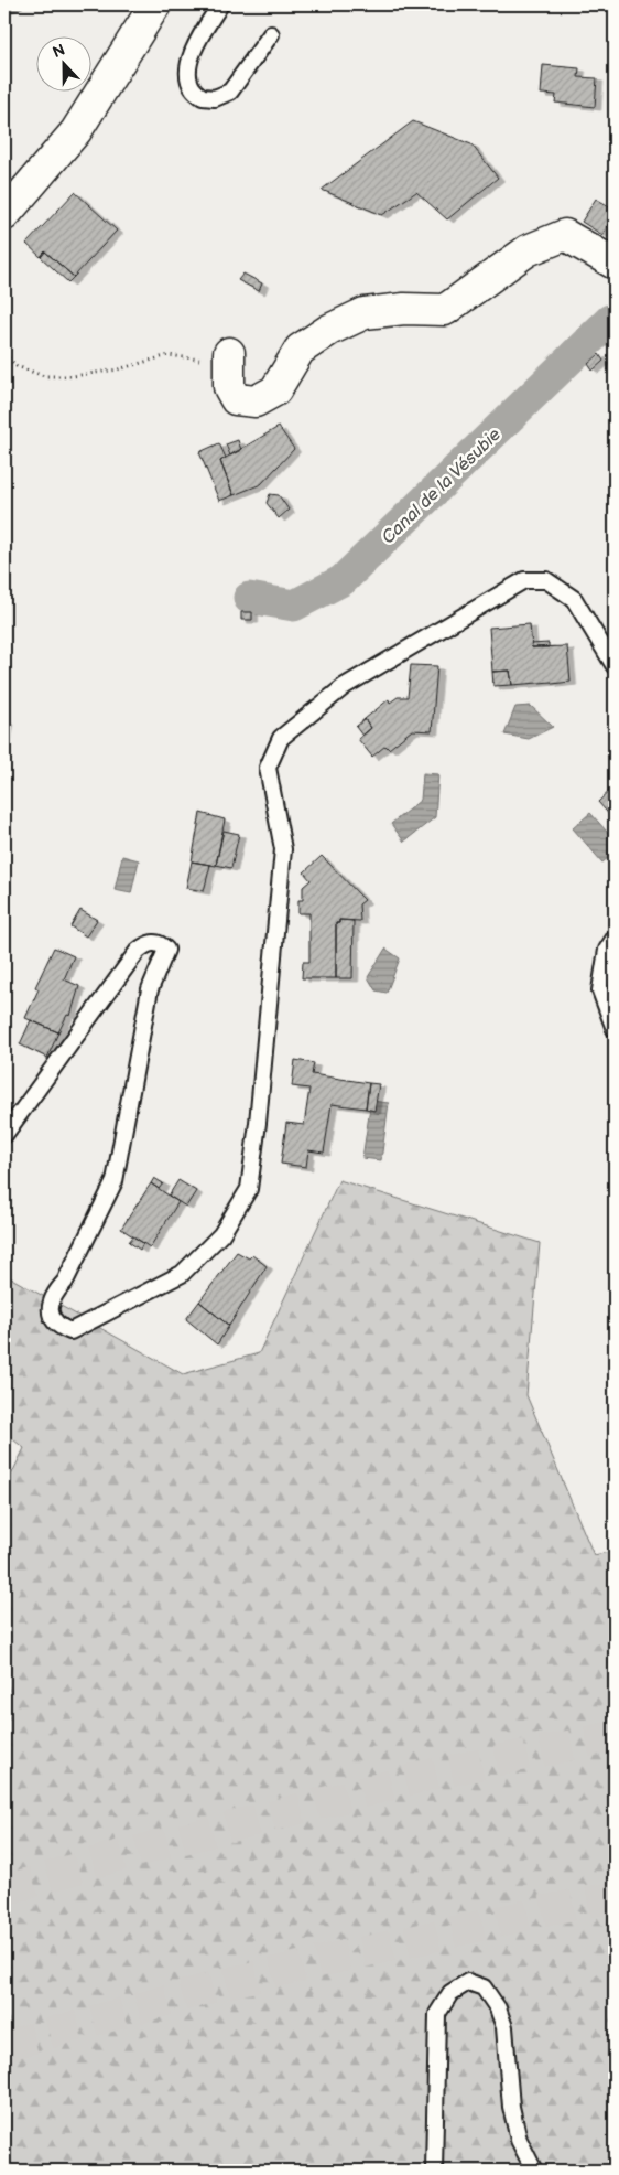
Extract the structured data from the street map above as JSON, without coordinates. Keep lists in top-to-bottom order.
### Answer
{
  "water": ["Canal de la Vésubie"],
  "north": "top"
}
